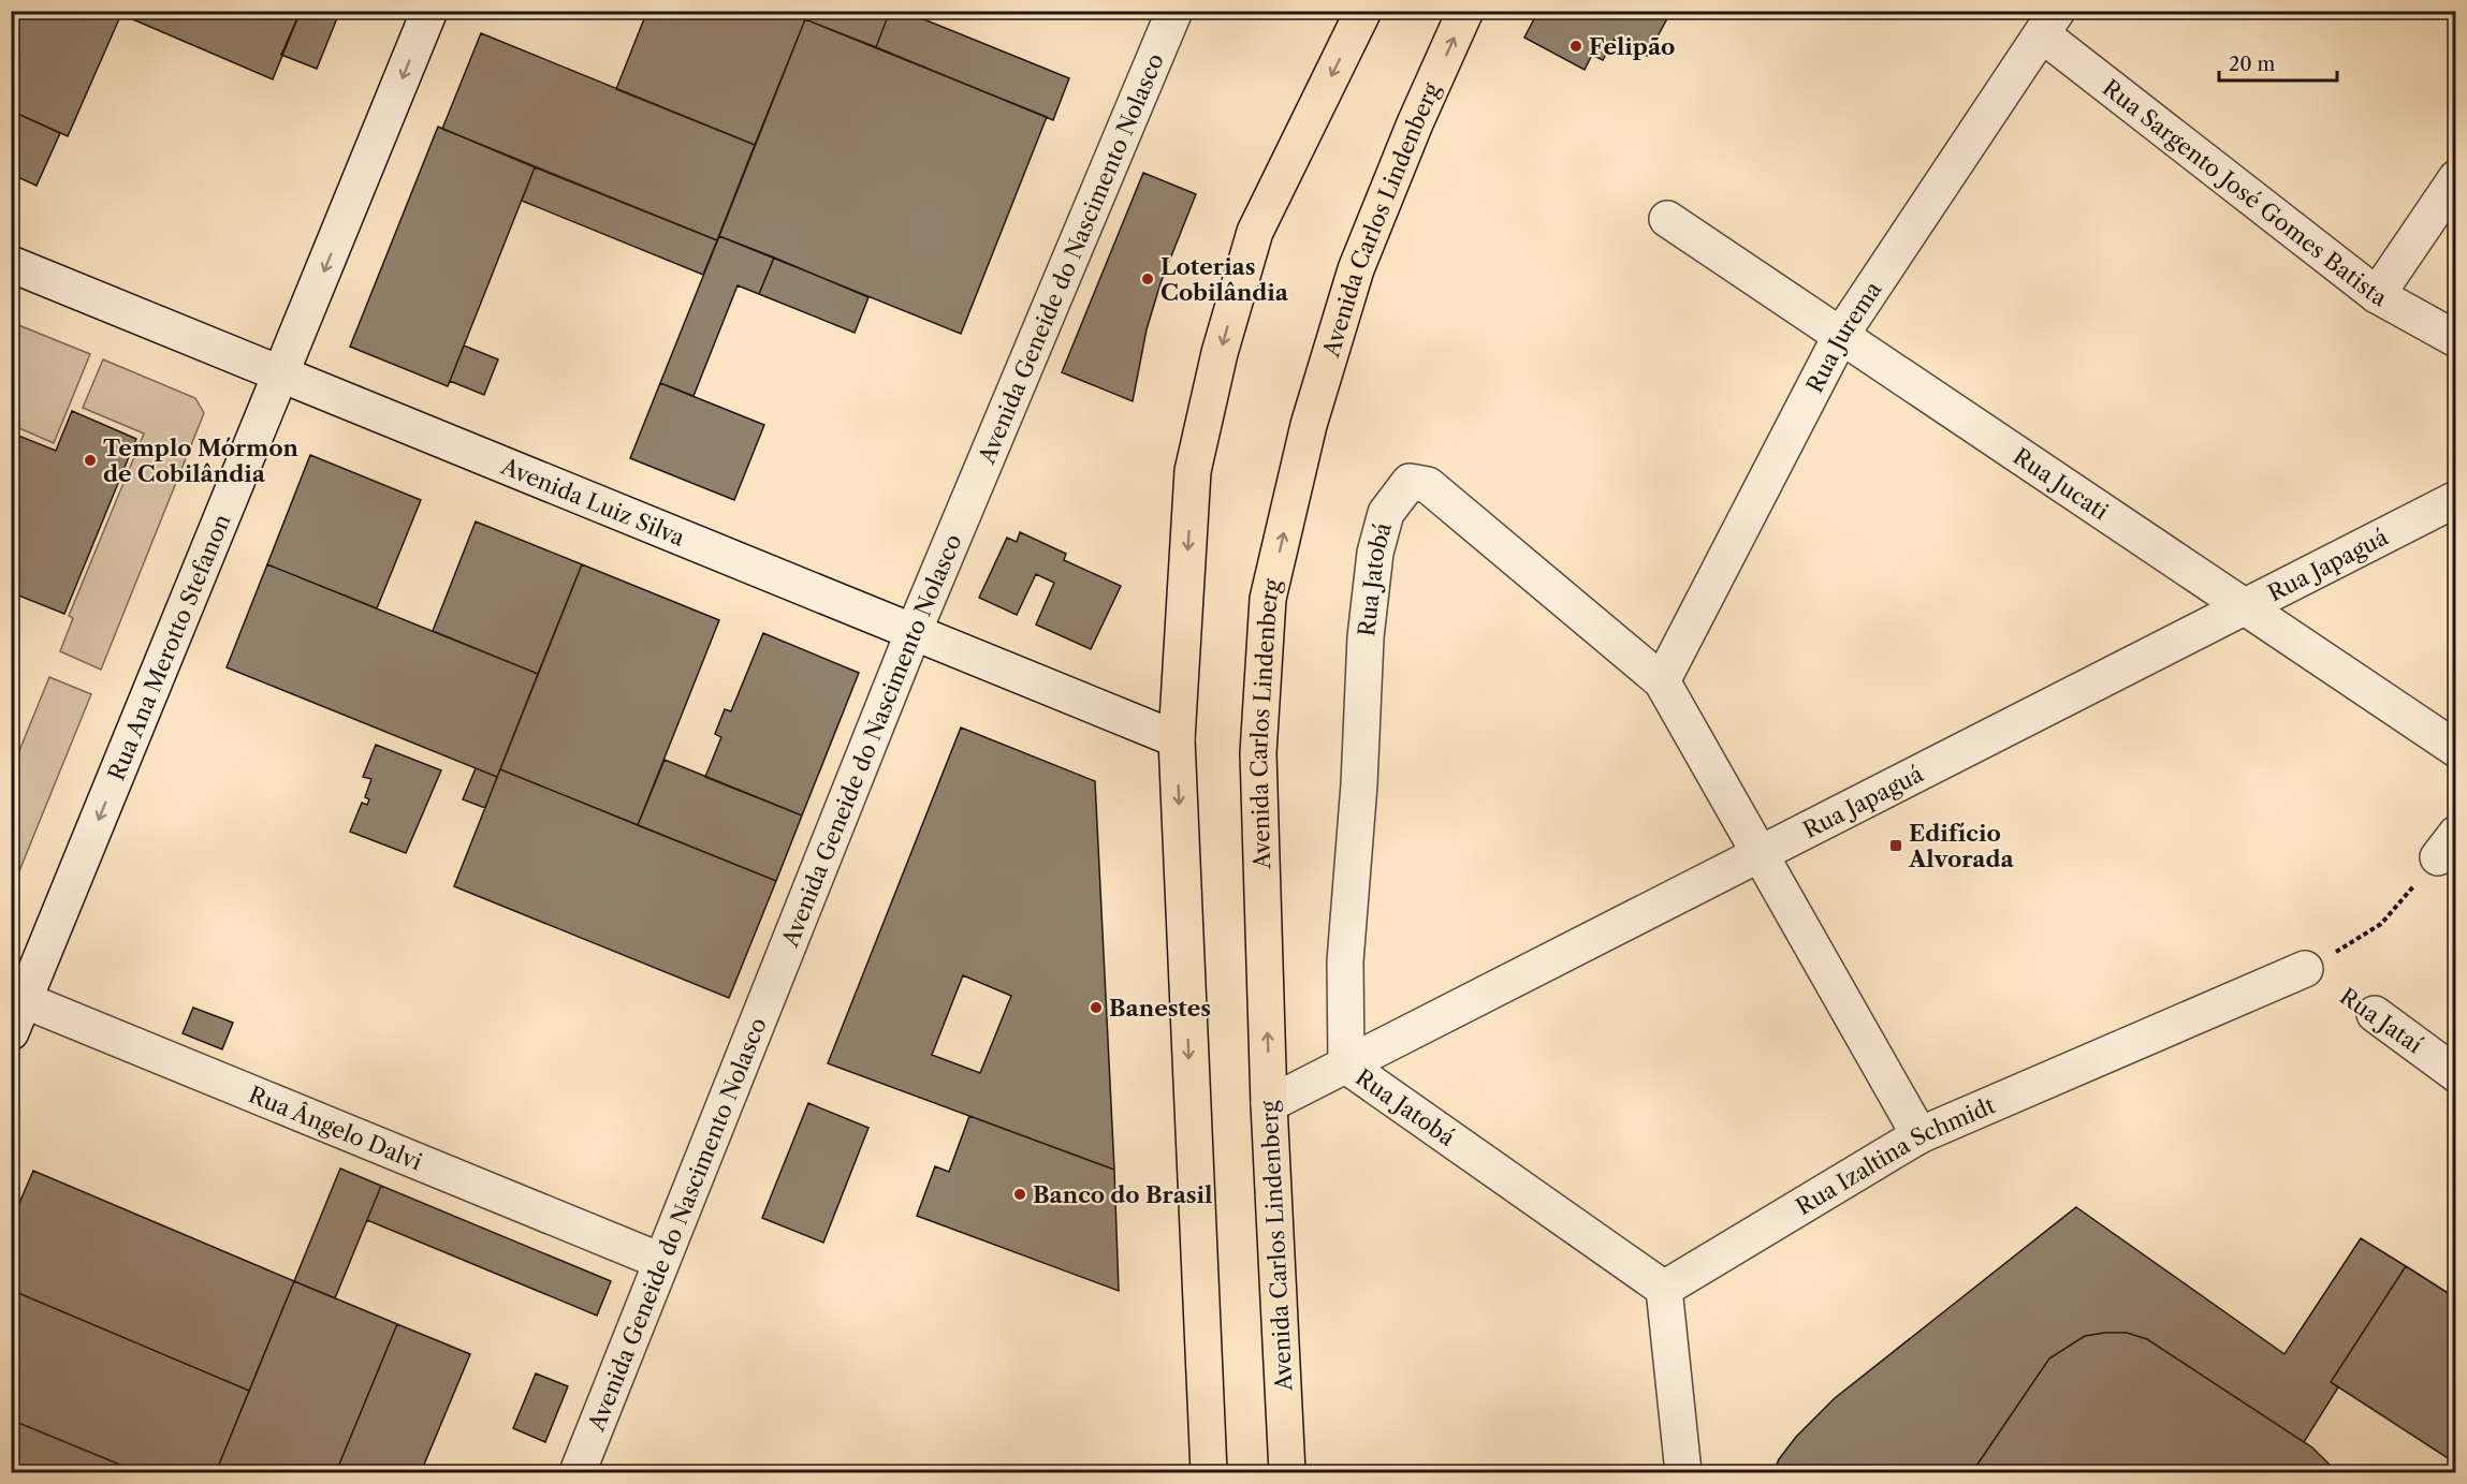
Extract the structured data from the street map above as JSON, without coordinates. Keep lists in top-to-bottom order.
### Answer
{
  "streets": {
    "main road": ["Avenida Carlos Lindenberg"],
    "street": [
      "Rua Sargento José Gomes Batista",
      "Avenida Geneide do Nascimento Nolasco",
      "Rua Jurema",
      "Rua Jucati",
      "Avenida Luiz Silva",
      "Rua Japaguá",
      "Rua Jatobá",
      "Rua Ana Merotto Stefanon",
      "Rua Jataí",
      "Rua Ângelo Dalvi",
      "Rua Izaltina Schmidt"
    ]
  },
  "crossings": [
    ["Rua Sargento José Gomes Batista", "Rua Jurema"],
    ["Avenida Carlos Lindenberg", "Rua Japaguá"],
    ["Avenida Geneide do Nascimento Nolasco", "Avenida Luiz Silva"],
    ["Avenida Geneide do Nascimento Nolasco", "Rua Ângelo Dalvi"],
    ["Rua Jurema", "Rua Jucati"],
    ["Rua Jurema", "Rua Jatobá"],
    ["Rua Jucati", "Rua Japaguá"],
    ["Avenida Luiz Silva", "Rua Ana Merotto Stefanon"],
    ["Rua Japaguá", "Rua Jatobá"],
    ["Rua Jatobá", "Rua Izaltina Schmidt"],
    ["Rua Ana Merotto Stefanon", "Rua Ângelo Dalvi"]
  ],
  "one_way": ["Rua Ana Merotto Stefanon"],
  "places": {
    "other": [
      "Felipão",
      "Loterias Cobilândia",
      "Templo Mórmon de Cobilândia",
      "Banestes",
      "Banco do Brasil"
    ],
    "transit": ["Edifício Alvorada"]
  },
  "scale_bar": "20 m"
}
